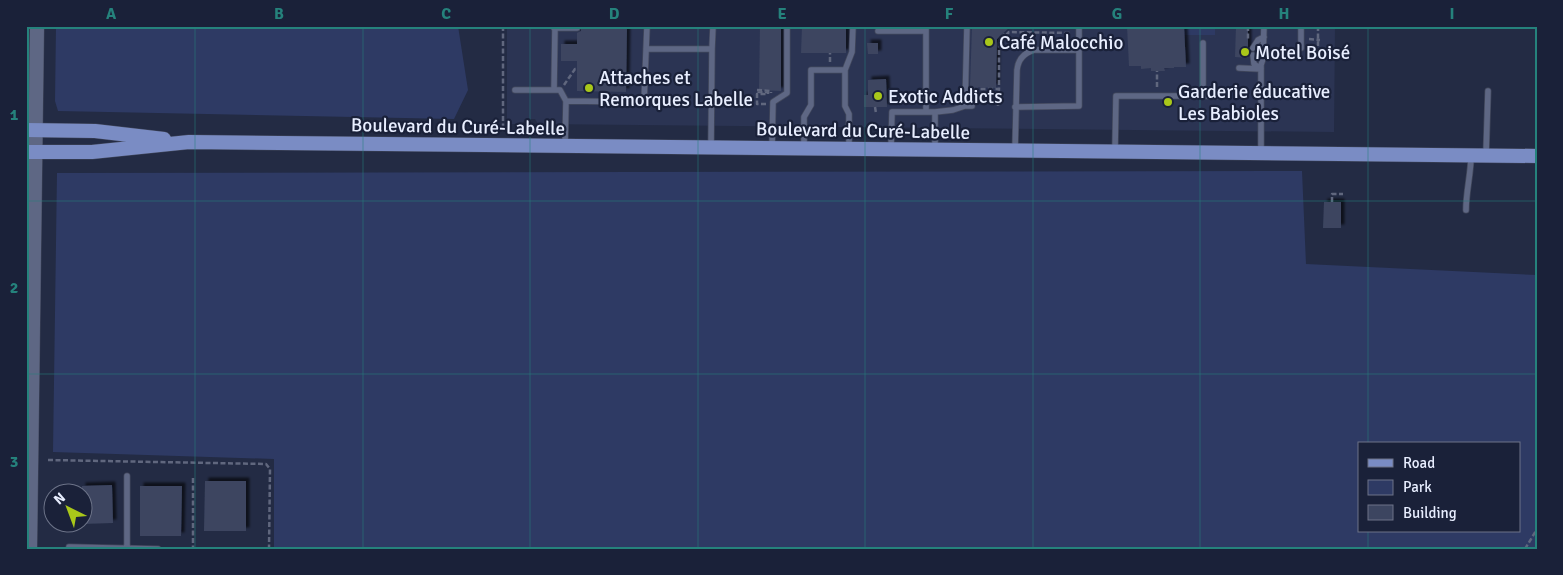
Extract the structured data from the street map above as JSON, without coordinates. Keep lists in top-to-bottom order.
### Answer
{
  "streets": {
    "main road": ["Boulevard du Curé-Labelle"]
  },
  "places": [
    "Café Malocchio",
    "Motel Boisé",
    "Attaches et Remorques Labelle",
    "Exotic Addicts",
    "Garderie éducative Les Babioles"
  ],
  "legend": ["Road", "Park", "Building"],
  "north": "top left",
  "grid": {
    "columns": [
      "A",
      "B",
      "C",
      "D",
      "E",
      "F",
      "G",
      "H",
      "I"
    ],
    "rows": ["1", "2", "3"]
  }
}
